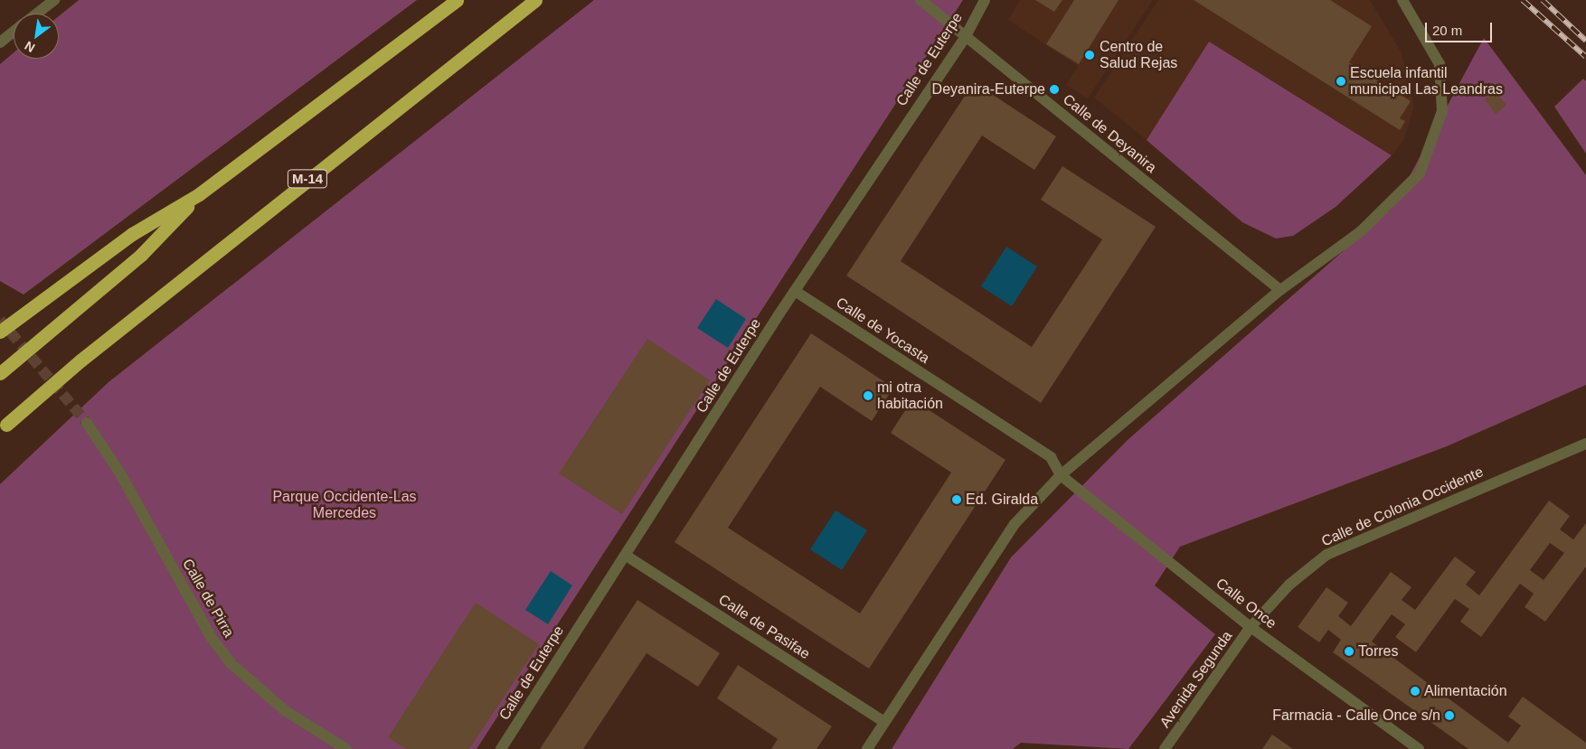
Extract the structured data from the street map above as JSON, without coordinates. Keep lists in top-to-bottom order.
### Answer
{
  "streets": {
    "highway": ["M-14"],
    "street": [
      "Calle de Euterpe",
      "Calle de Deyanira",
      "Calle de Yocasta",
      "Calle de Colonia Occidente",
      "Calle de Pirra",
      "Calle Once",
      "Calle de Pasifae",
      "Avenida Segunda"
    ]
  },
  "crossings": [
    ["Calle de Euterpe", "Calle de Deyanira"],
    ["Calle de Euterpe", "Calle de Yocasta"],
    ["Calle de Euterpe", "Calle de Pasifae"],
    ["Calle de Yocasta", "Calle Once"],
    ["Calle de Colonia Occidente", "Calle Once"],
    ["Calle de Colonia Occidente", "Avenida Segunda"],
    ["Calle Once", "Avenida Segunda"]
  ],
  "parks": ["Parque Occidente-Las Mercedes"],
  "places": [
    "Centro de Salud Rejas",
    "Escuela infantil municipal Las Leandras",
    "Deyanira-Euterpe",
    "mi otra habitación",
    "Ed. Giralda",
    "Torres",
    "Alimentación",
    "Farmacia - Calle Once s/n"
  ],
  "scale_bar": "20 m",
  "north": "bottom left"
}
